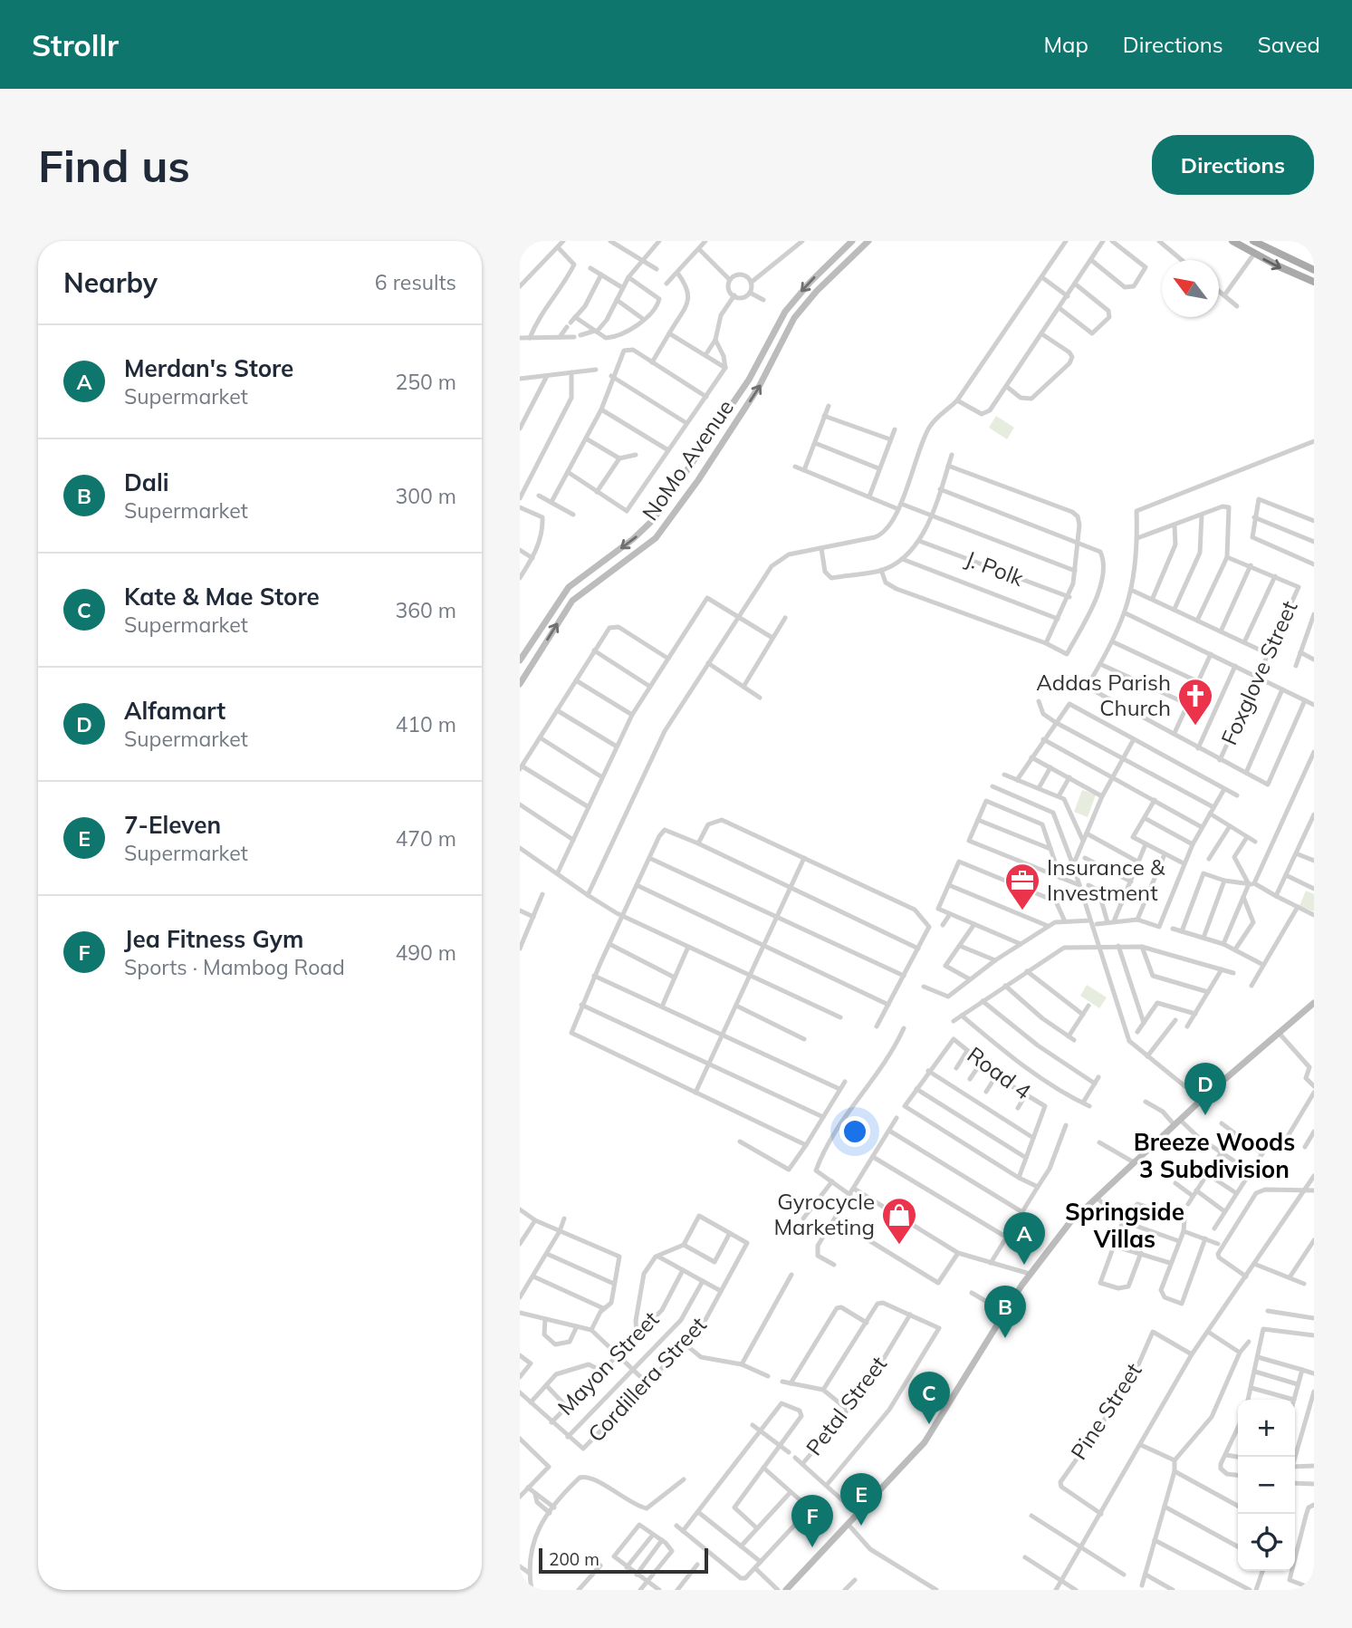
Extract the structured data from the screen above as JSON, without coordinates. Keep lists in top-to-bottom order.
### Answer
{
  "streets": {
    "main road": ["NoMo Avenue"],
    "street": [
      "J. Polk",
      "Foxglove Street",
      "Road 4",
      "Mayon Street",
      "Cordillera Street",
      "Petal Street",
      "Pine Street"
    ]
  },
  "districts": ["Breeze Woods 3 Subdivision", "Springside Villas"],
  "places": {
    "church": ["Addas Parish Church"],
    "office": ["Insurance & Investment"],
    "shop": ["Gyrocycle Marketing"]
  },
  "scale_bar": "200 m",
  "north": "top left",
  "page": {
    "header": "Strollr",
    "nav": ["Map", "Directions", "Saved"],
    "buttons": "Directions",
    "title": "Find us",
    "heading": ["Nearby", "6 results"],
    "list": [
      {
        "mark": "A",
        "name": "Merdan's Store",
        "note": "Supermarket",
        "value": "250 m"
      },
      {
        "mark": "B",
        "name": "Dali",
        "note": "Supermarket",
        "value": "300 m"
      },
      {
        "mark": "C",
        "name": "Kate & Mae Store",
        "note": "Supermarket",
        "value": "360 m"
      },
      {
        "mark": "D",
        "name": "Alfamart",
        "note": "Supermarket",
        "value": "410 m"
      },
      {
        "mark": "E",
        "name": "7-Eleven",
        "note": "Supermarket",
        "value": "470 m"
      },
      {
        "mark": "F",
        "name": "Jea Fitness Gym",
        "note": "Sports · Mambog Road",
        "value": "490 m"
      }
    ],
    "pins": [
      "D",
      "A",
      "B",
      "C",
      "E",
      "F"
    ],
    "map_buttons": ["+", "−"],
    "scale": "200 m"
  }
}
